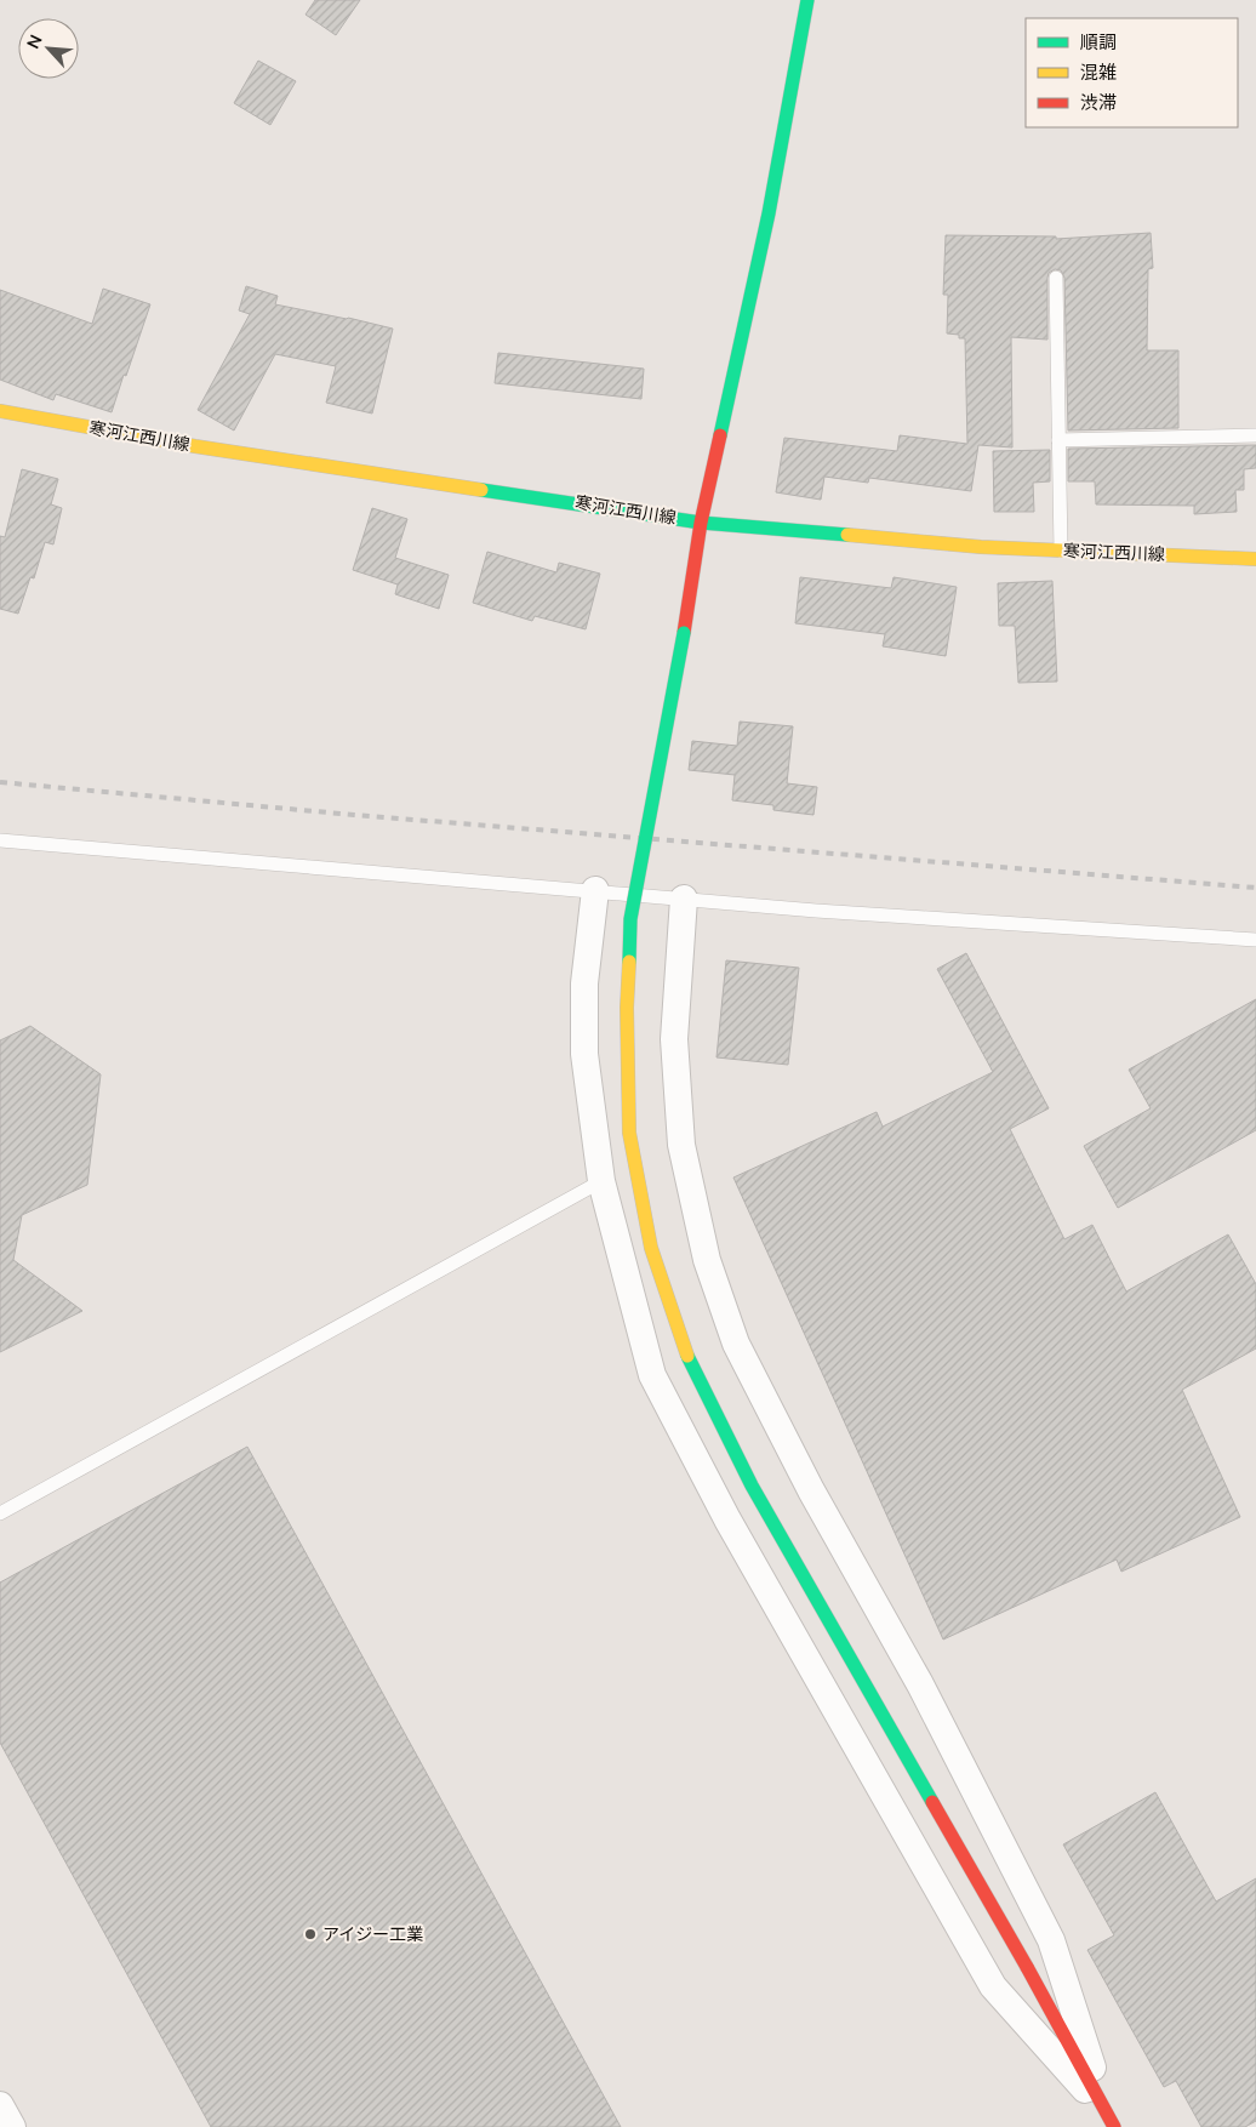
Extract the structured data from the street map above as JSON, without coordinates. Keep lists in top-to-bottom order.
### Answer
{
  "streets": {
    "street": ["寒河江西川線"]
  },
  "places": ["アイジー工業"],
  "legend": ["順調", "混雑", "渋滞"],
  "north": "top left"
}
